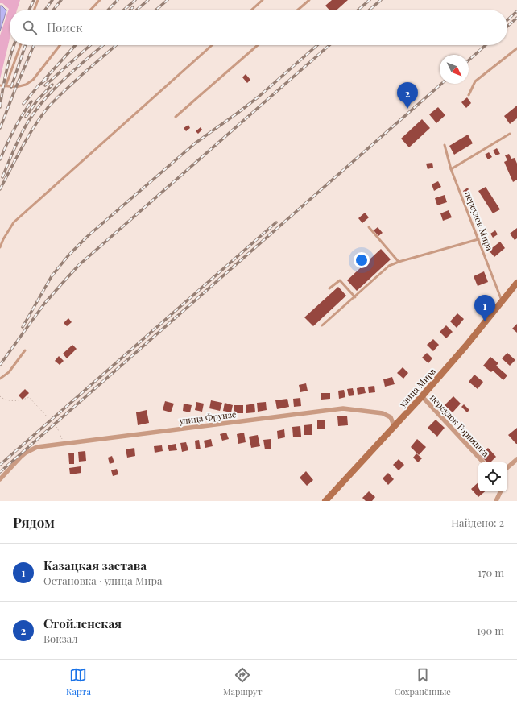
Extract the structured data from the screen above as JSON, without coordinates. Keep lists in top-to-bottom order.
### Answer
{
  "streets": {
    "main road": ["улица Мира"],
    "street": ["улица Фрунзе", "переулок Горняшка"],
    "lane": ["переулок Мира"]
  },
  "crossings": [
    ["переулок Мира", "улица Мира"],
    ["улица Мира", "улица Фрунзе"],
    ["улица Мира", "переулок Горняшка"]
  ],
  "north": "bottom right",
  "page": {
    "search": "Поиск",
    "pins": ["2", "1"],
    "heading": ["Рядом", "Найдено: 2"],
    "list": [
      {
        "mark": "1",
        "name": "Казацкая застава",
        "note": "Остановка · улица Мира",
        "value": "170 m"
      },
      {
        "mark": "2",
        "name": "Стойленская",
        "note": "Вокзал",
        "value": "190 m"
      }
    ],
    "nav": ["Карта", "Маршрут", "Сохранённые"]
  }
}
